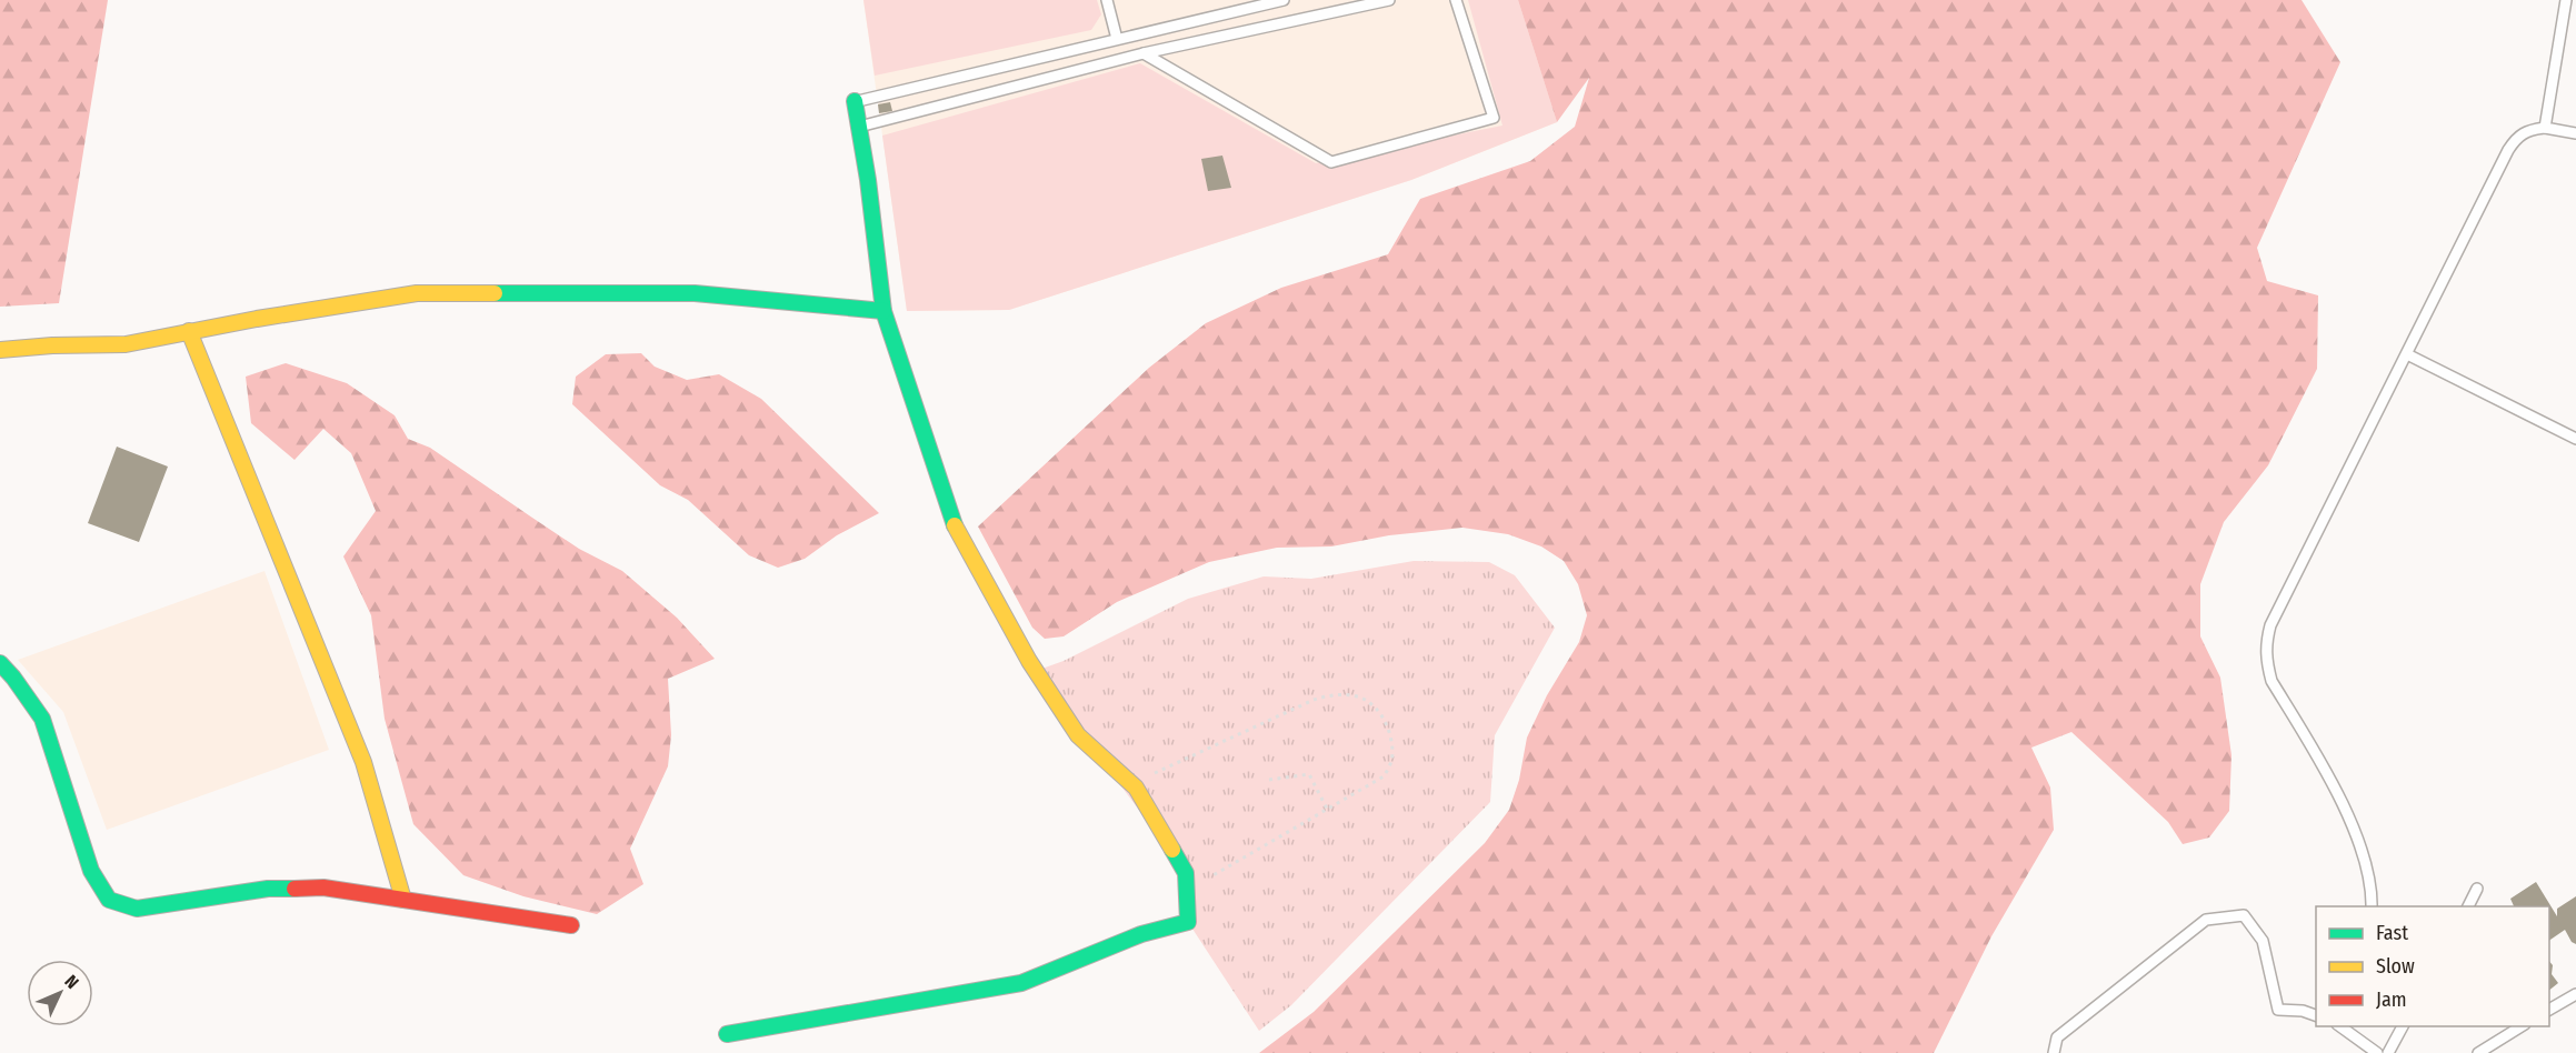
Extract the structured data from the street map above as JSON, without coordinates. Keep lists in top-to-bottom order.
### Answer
{
  "legend": ["Fast", "Slow", "Jam"],
  "north": "top right"
}
